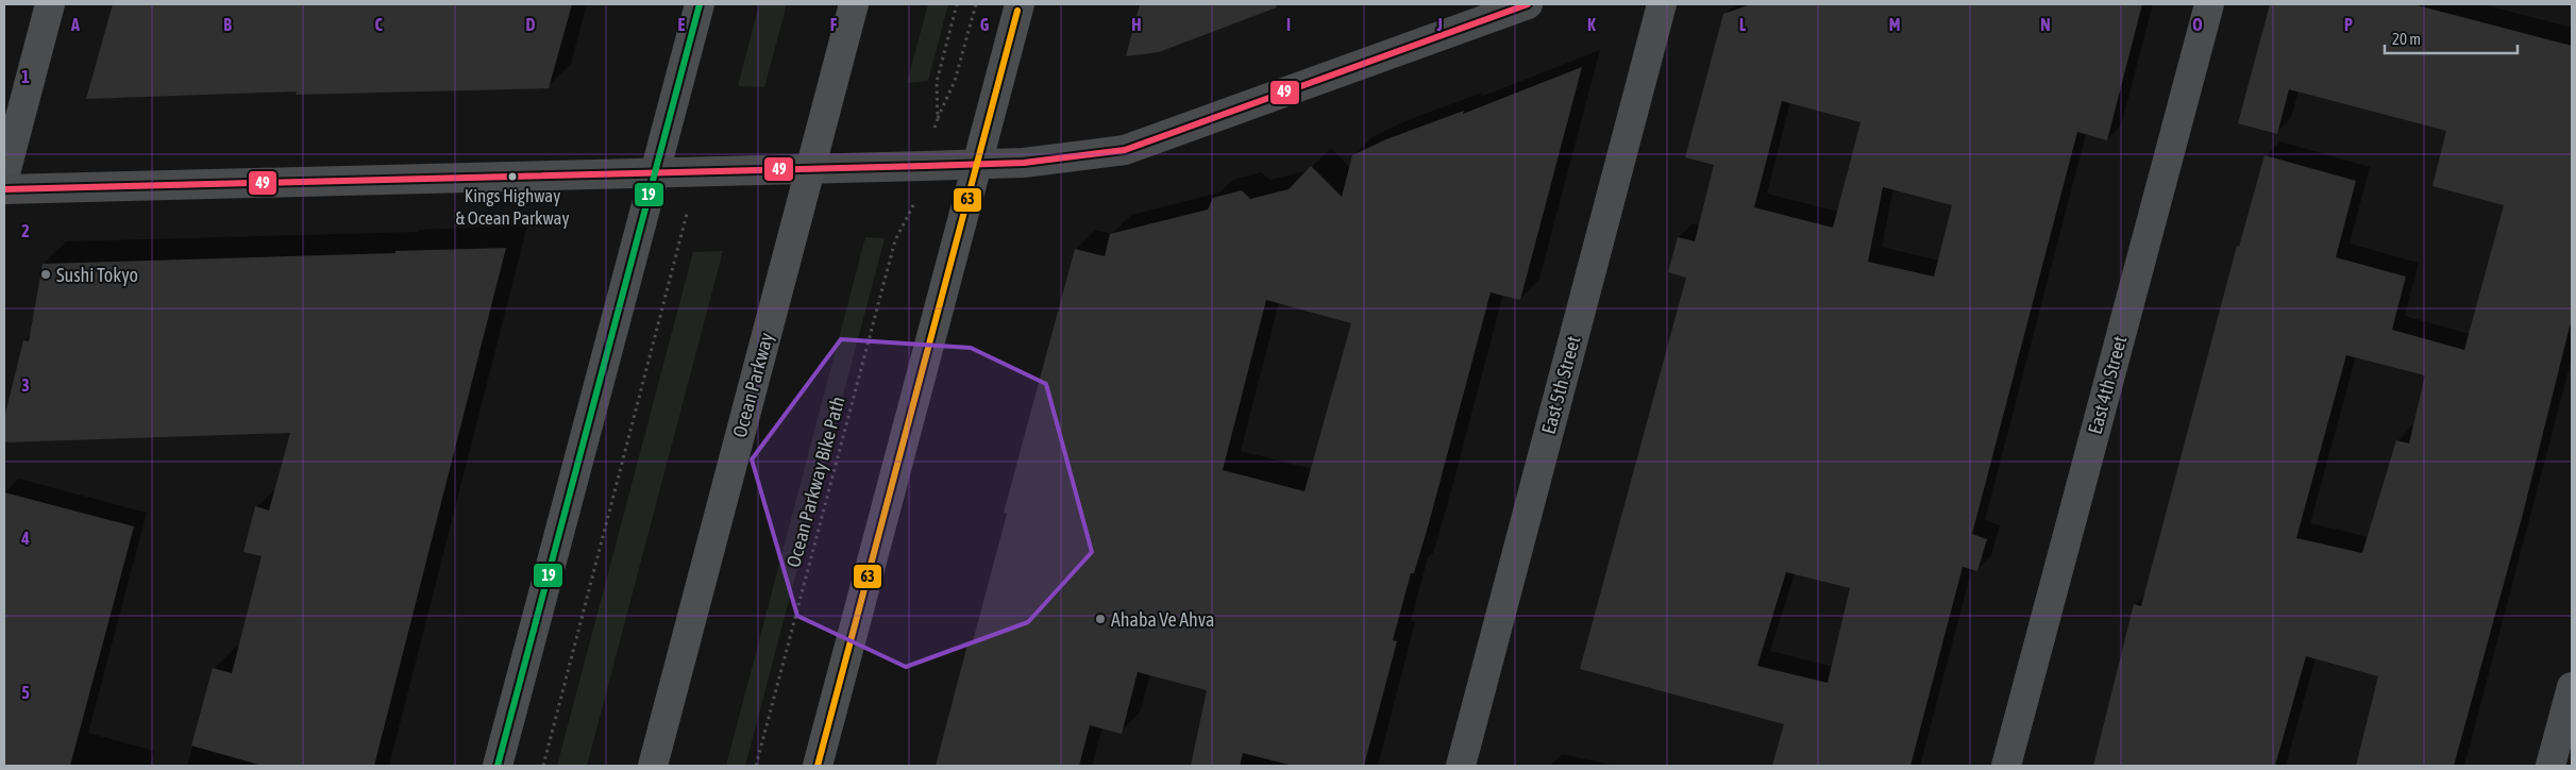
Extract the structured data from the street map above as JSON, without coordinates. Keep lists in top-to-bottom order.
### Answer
{
  "streets": {
    "main road": ["Ocean Parkway"],
    "street": ["East 5th Street", "East 4th Street"],
    "path": ["Ocean Parkway Bike Path"]
  },
  "places": ["Kings Highway & Ocean Parkway", "Sushi Tokyo", "Ahaba Ve Ahva"],
  "lines": ["transit line 49", "transit line 19", "transit line 63"],
  "scale_bar": "20 m",
  "grid": {
    "columns": [
      "A",
      "B",
      "C",
      "D",
      "E",
      "F",
      "G",
      "H",
      "I",
      "J",
      "K",
      "L",
      "M",
      "N",
      "O",
      "P"
    ],
    "rows": [
      "1",
      "2",
      "3",
      "4",
      "5"
    ]
  }
}
